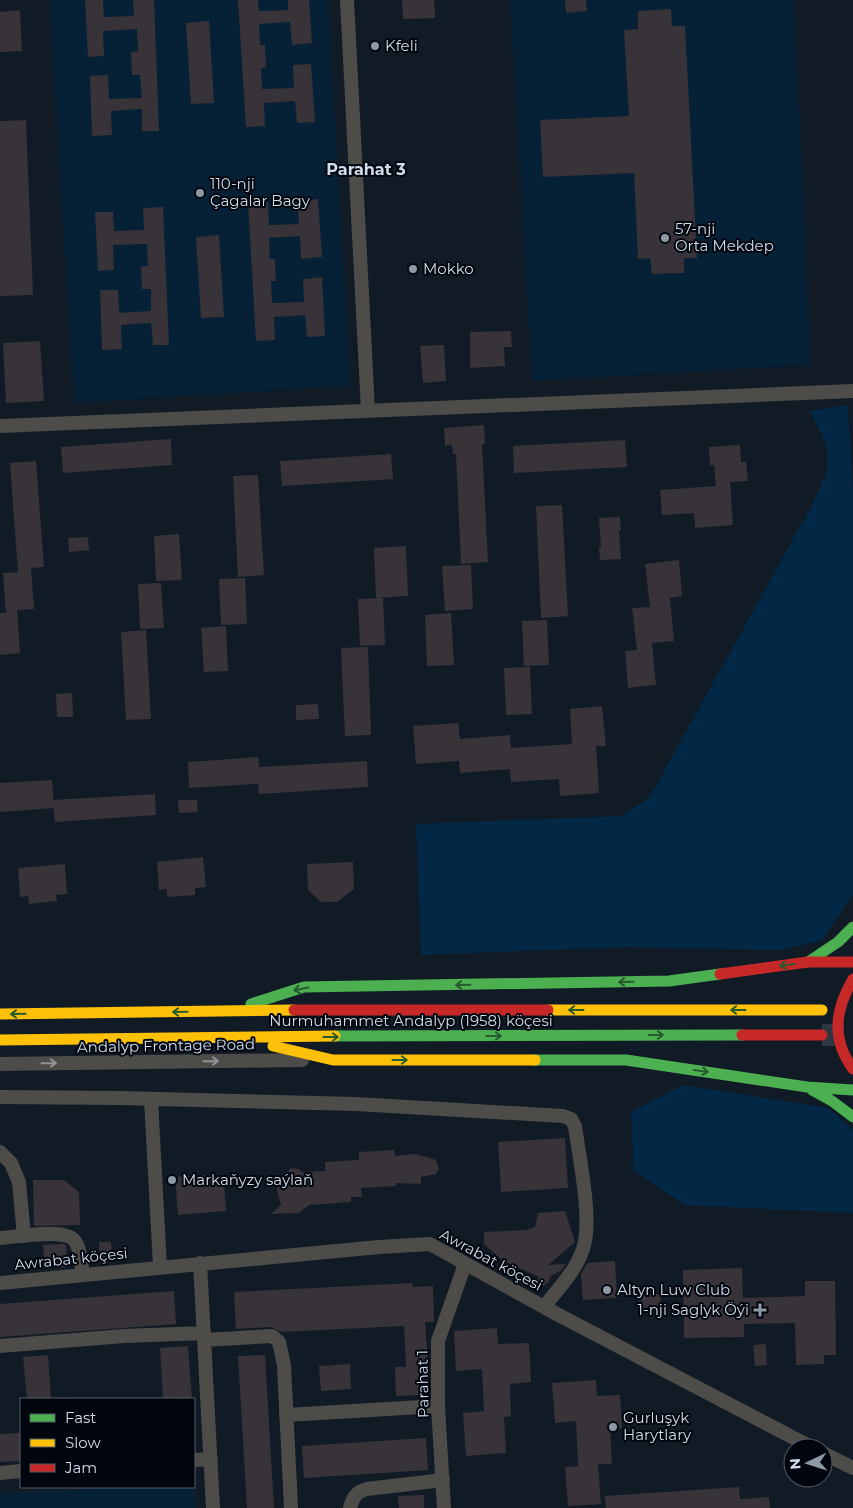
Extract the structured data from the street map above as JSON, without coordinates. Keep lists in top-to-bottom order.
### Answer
{
  "streets": {
    "main road": ["Nurmuhammet Andalyp (1958) köçesi"],
    "street": ["Andalyp Frontage Road", "Awrabat köçesi", "Parahat 1"]
  },
  "crossings": [
    ["Awrabat köçesi", "Parahat 1"]
  ],
  "districts": ["Parahat 3"],
  "places": {
    "other": [
      "Kfeli",
      "110-nji Çagalar Bagy",
      "57-nji Orta Mekdep",
      "Mokko",
      "Markaňyzy saýlaň",
      "Altyn Luw Club",
      "Gurluşyk Harytlary"
    ],
    "health": ["1-nji Saglyk Öýi"]
  },
  "legend": ["Fast", "Slow", "Jam"],
  "north": "left"
}
